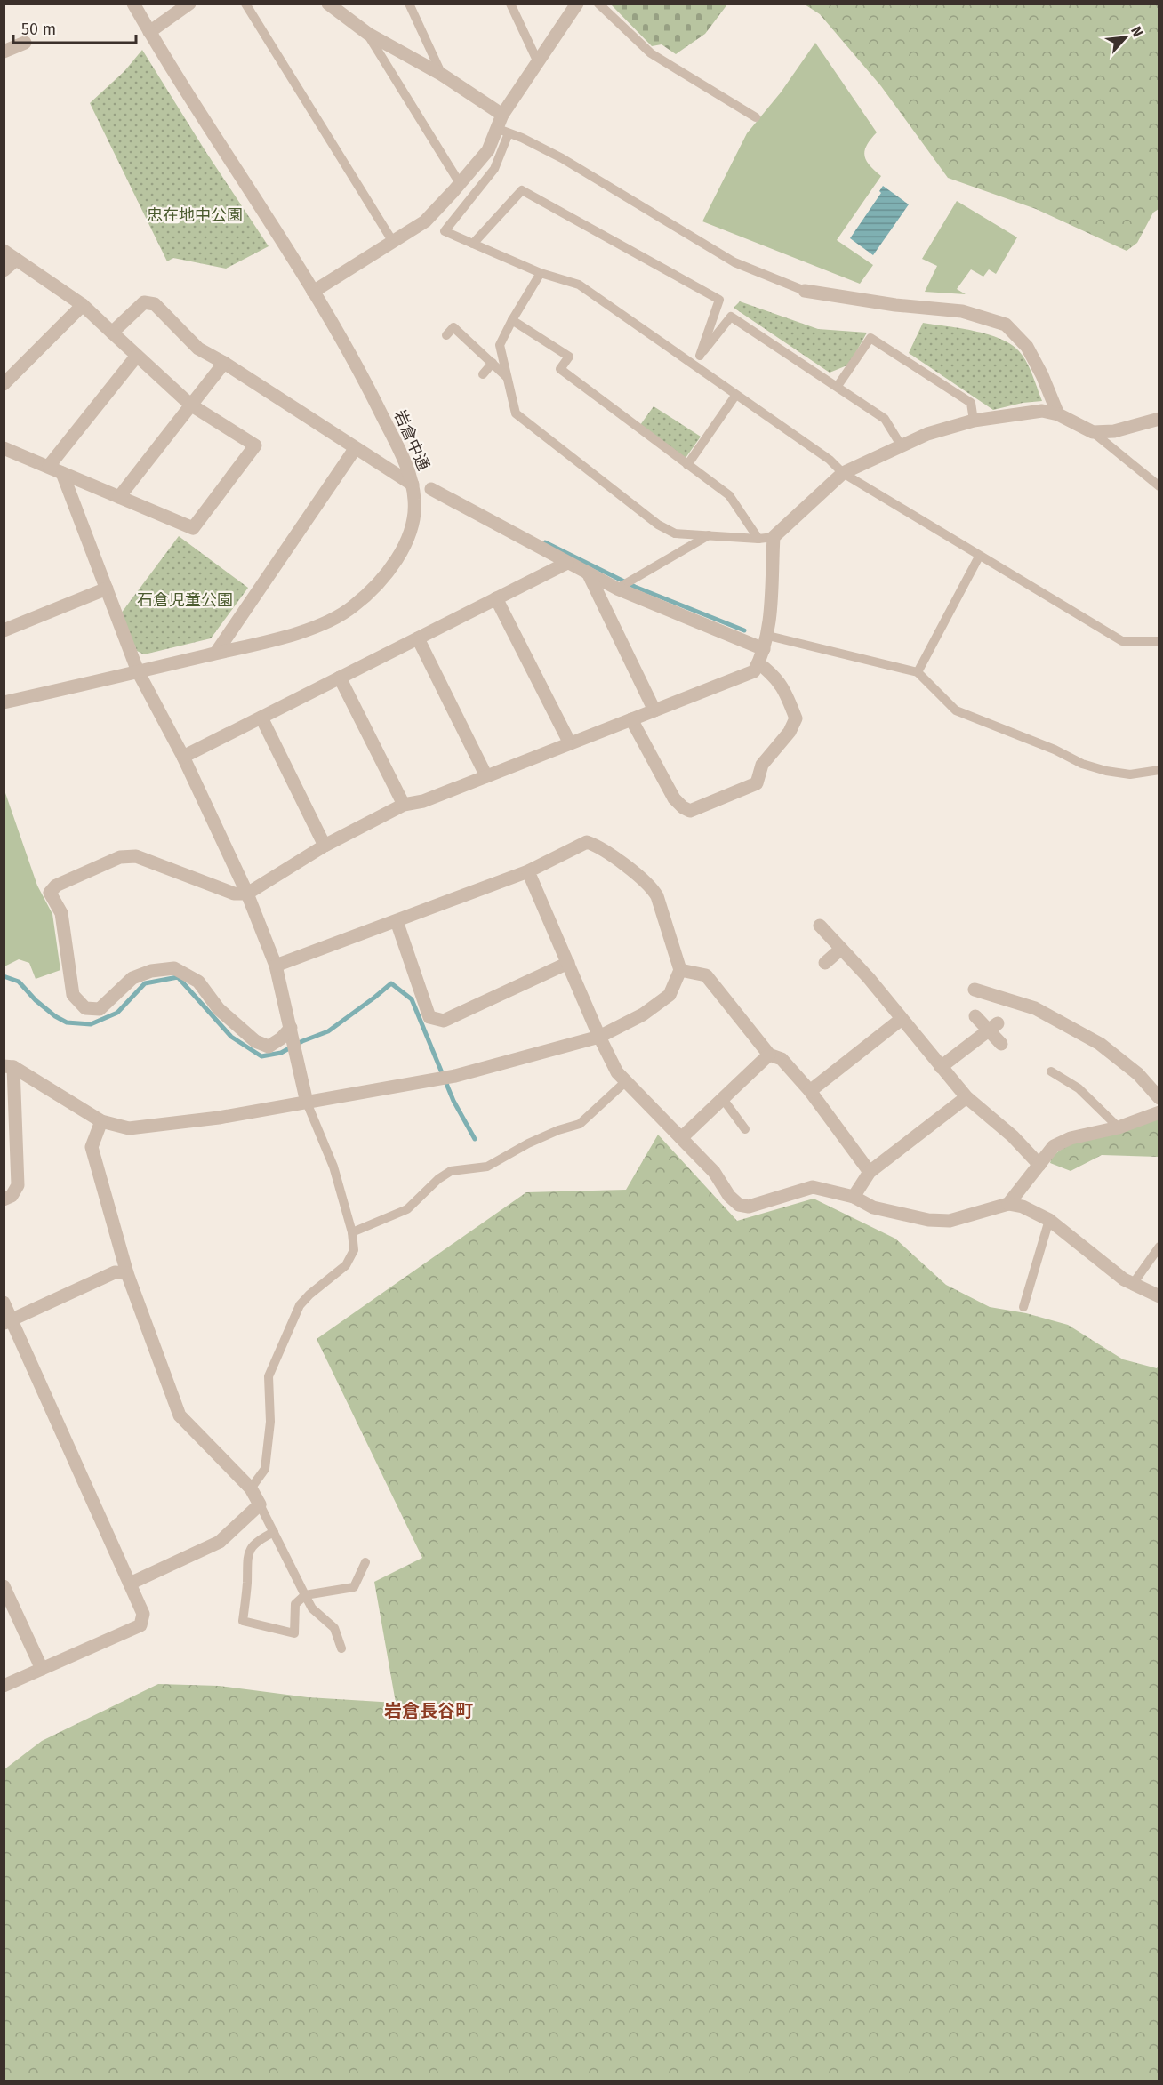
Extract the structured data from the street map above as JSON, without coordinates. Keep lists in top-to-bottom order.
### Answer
{
  "streets": {
    "street": ["岩倉中通"]
  },
  "districts": ["岩倉長谷町"],
  "parks": ["忠在地中公園", "石倉児童公園"],
  "scale_bar": "50 m",
  "north": "top right"
}
